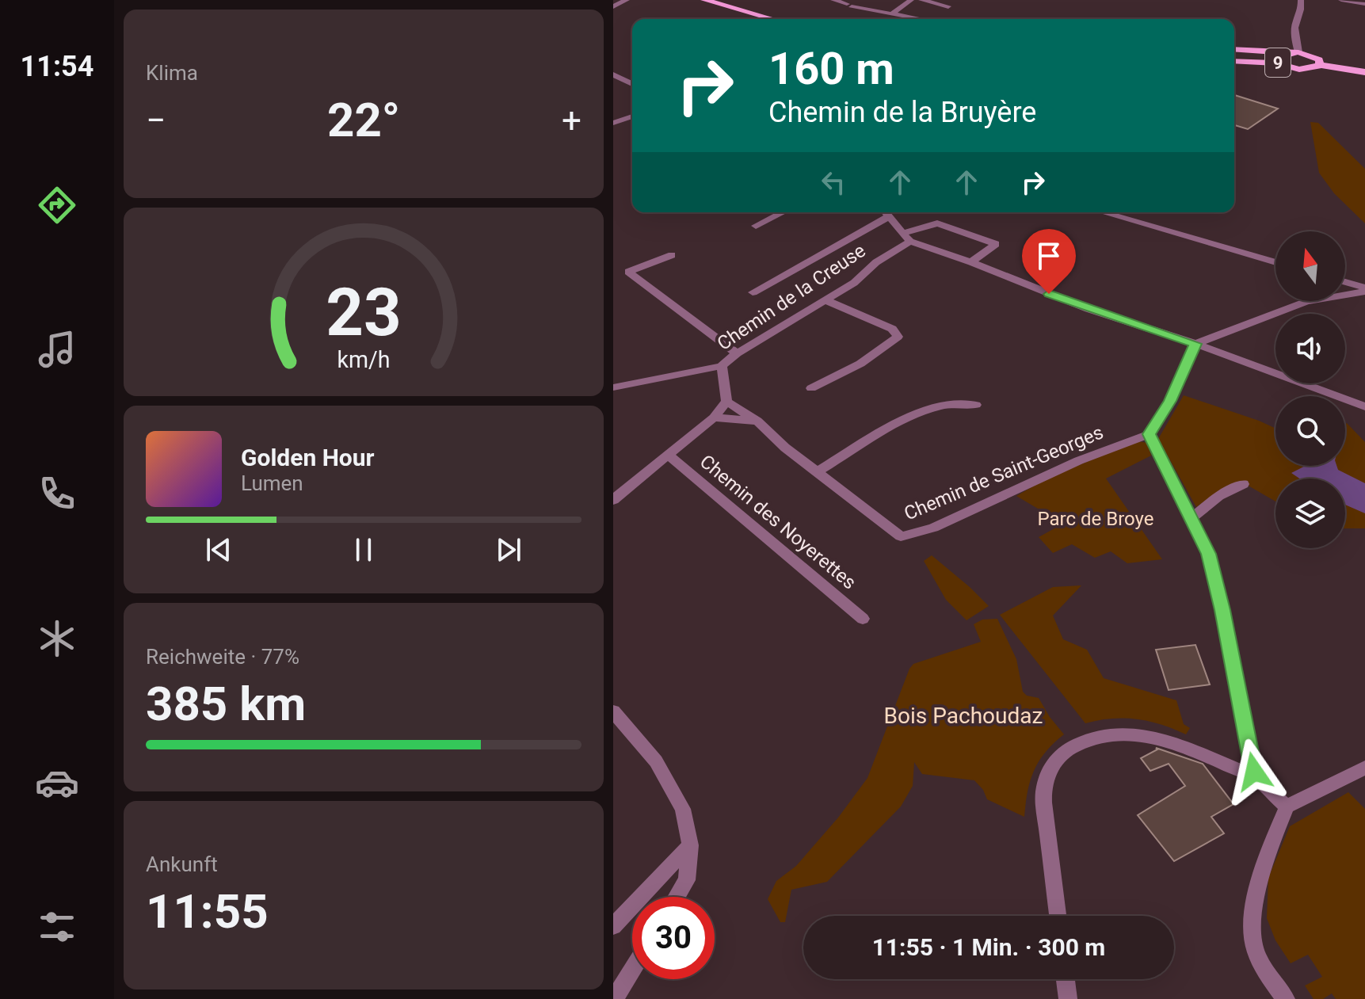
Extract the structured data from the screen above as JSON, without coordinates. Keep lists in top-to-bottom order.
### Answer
{
  "streets": {
    "main road": ["9"],
    "street": ["Chemin de la Creuse", "Chemin de Saint-Georges", "Chemin des Noyerettes"]
  },
  "crossings": [
    ["Chemin de la Creuse", "Chemin de Saint-Georges"]
  ],
  "parks": ["Parc de Broye", "Bois Pachoudaz"],
  "north": "top",
  "page": {
    "tabs": "11:54",
    "tile": [
      "Klima",
      ["Reichweite · 77%", "385 km"],
      ["Ankunft", "11:55"]
    ],
    "turn": ["160 m", "Chemin de la Bruyère"],
    "heat": ["−", "22°", "+"],
    "song": ["Golden Hour", "Lumen"],
    "limit": "30",
    "trip": "11:55 · 1 Min. · 300 m",
    "gauge": ["23", "km/h"]
  }
}
